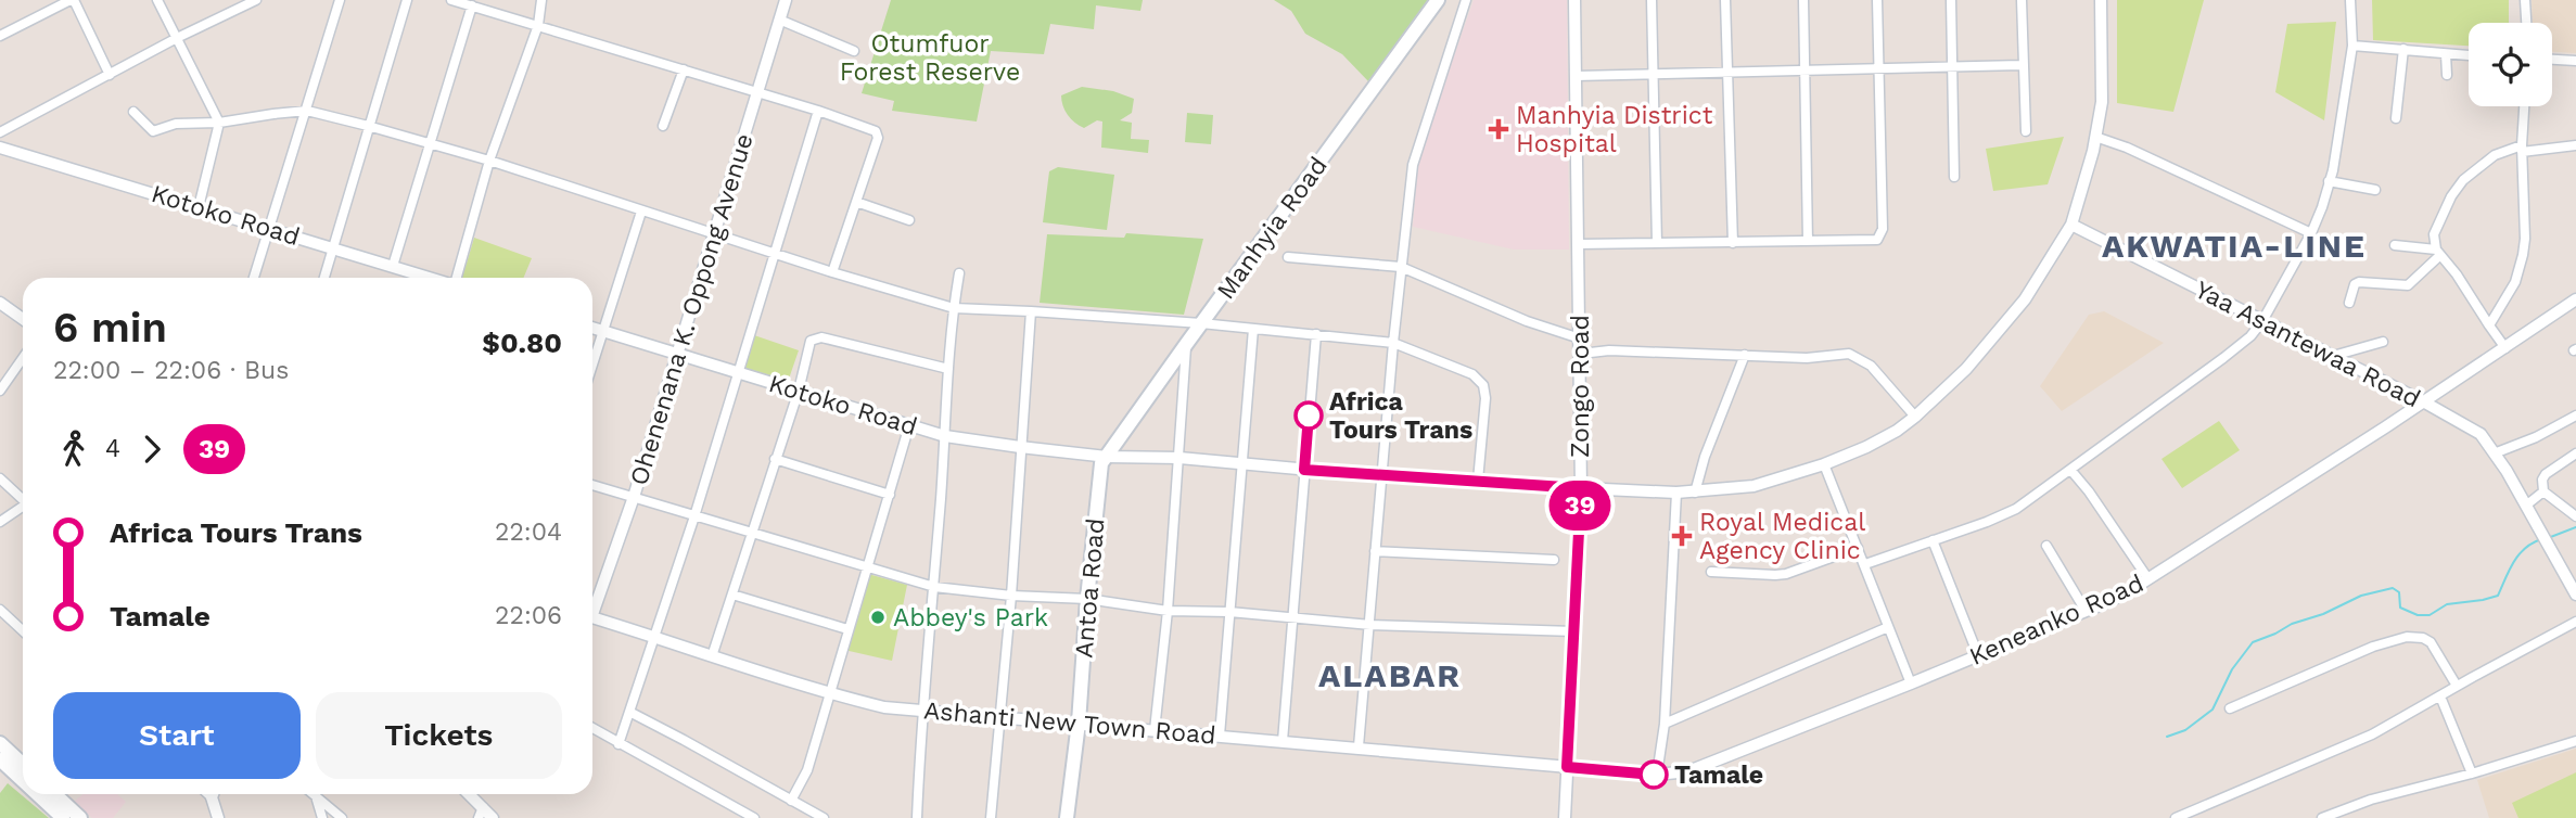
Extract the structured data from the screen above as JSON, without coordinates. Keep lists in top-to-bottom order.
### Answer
{
  "streets": {
    "main road": ["Manhyia Road", "Antoa Road"],
    "street": [
      "Kotoko Road",
      "Ohenenana K. Oppong Avenue",
      "Yaa Asantewaa Road",
      "Zongo Road",
      "Keneanko Road",
      "Ashanti New Town Road"
    ]
  },
  "crossings": [
    ["Kotoko Road", "Manhyia Road"],
    ["Kotoko Road", "Ohenenana K. Oppong Avenue"],
    ["Kotoko Road", "Antoa Road"],
    ["Manhyia Road", "Antoa Road"],
    ["Yaa Asantewaa Road", "Keneanko Road"],
    ["Zongo Road", "Keneanko Road"],
    ["Zongo Road", "Ashanti New Town Road"],
    ["Antoa Road", "Ashanti New Town Road"],
    ["Keneanko Road", "Ashanti New Town Road"]
  ],
  "districts": ["AKWATIA-LINE", "ALABAR"],
  "parks": ["Otumfuor Forest Reserve"],
  "places": {
    "health": ["Manhyia District Hospital", "Royal Medical Agency Clinic"],
    "other": ["Africa Tours Trans", "Abbey's Park", "Tamale"]
  },
  "lines": ["bus line 39"],
  "page": {
    "on_map": "39",
    "heading": ["6 min", "22:00 – 22:06 · Bus", "$0.80"],
    "legs": ["4", "39"],
    "list": [
      {
        "name": "Africa Tours Trans",
        "value": "22:04"
      },
      {
        "name": "Tamale",
        "value": "22:06"
      }
    ],
    "buttons": ["Start", "Tickets"]
  }
}
